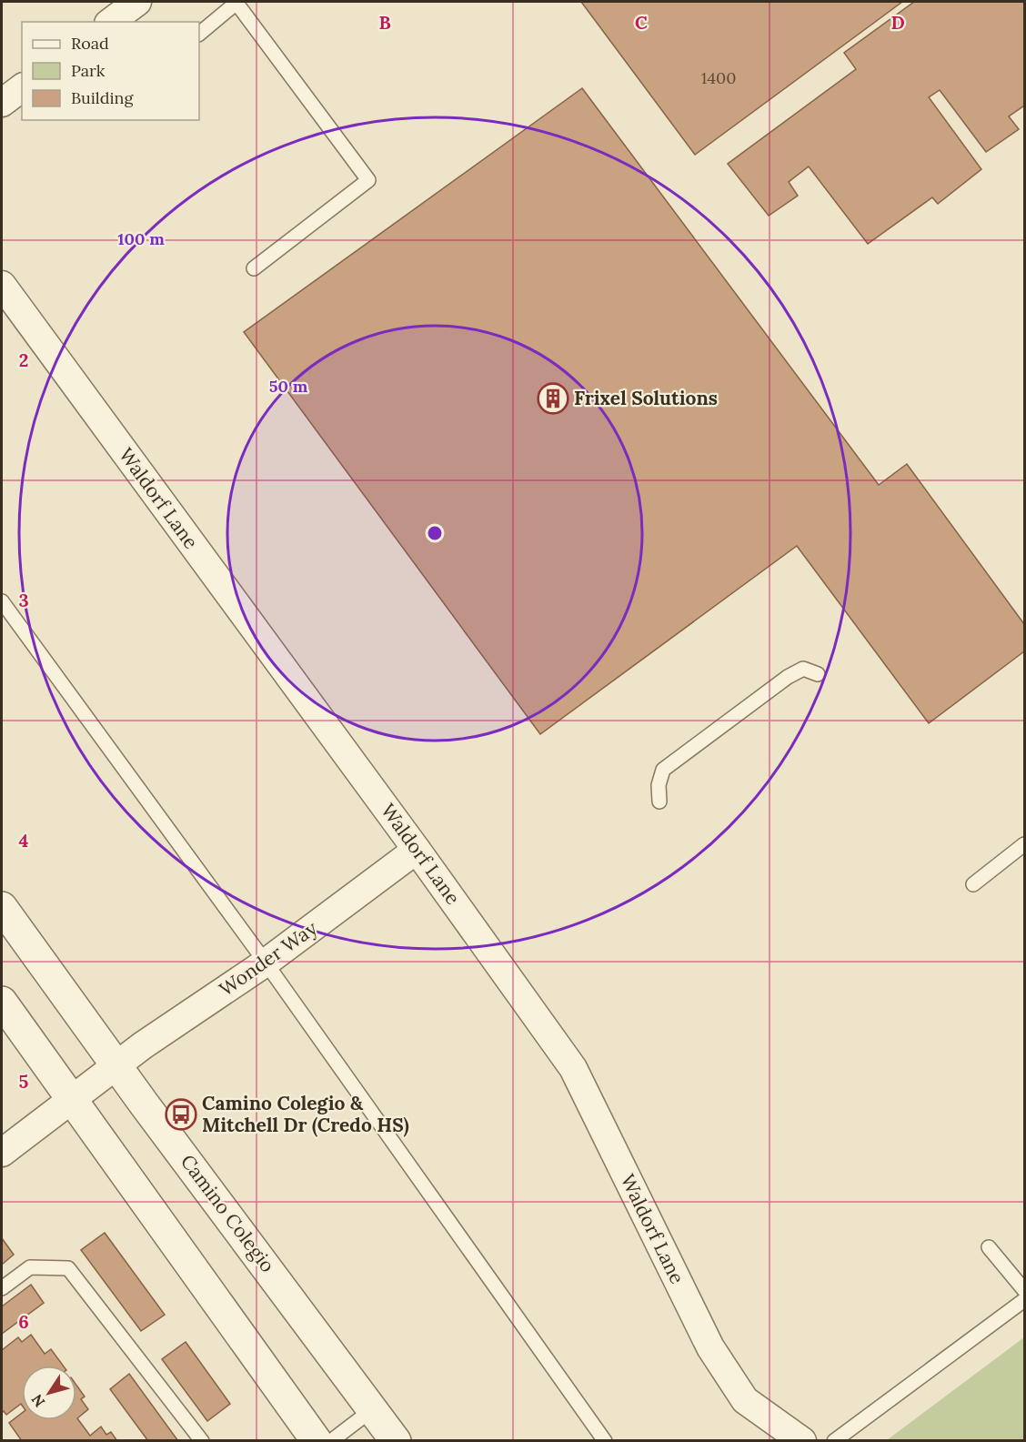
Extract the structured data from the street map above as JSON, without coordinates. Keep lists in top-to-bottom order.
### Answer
{
  "streets": {
    "street": ["Waldorf Lane", "Wonder Way", "Camino Colegio"]
  },
  "crossings": [
    ["Waldorf Lane", "Wonder Way"],
    ["Wonder Way", "Camino Colegio"]
  ],
  "places": {
    "building": ["Frixel Solutions"],
    "bus stop": ["Camino Colegio & Mitchell Dr (Credo HS)"]
  },
  "house_numbers": ["1400"],
  "legend": ["Road", "Park", "Building"],
  "north": "bottom left",
  "grid": {
    "columns": ["B", "C", "D"],
    "rows": [
      "2",
      "3",
      "4",
      "5",
      "6"
    ]
  },
  "rings": ["100 m", "50 m"]
}
